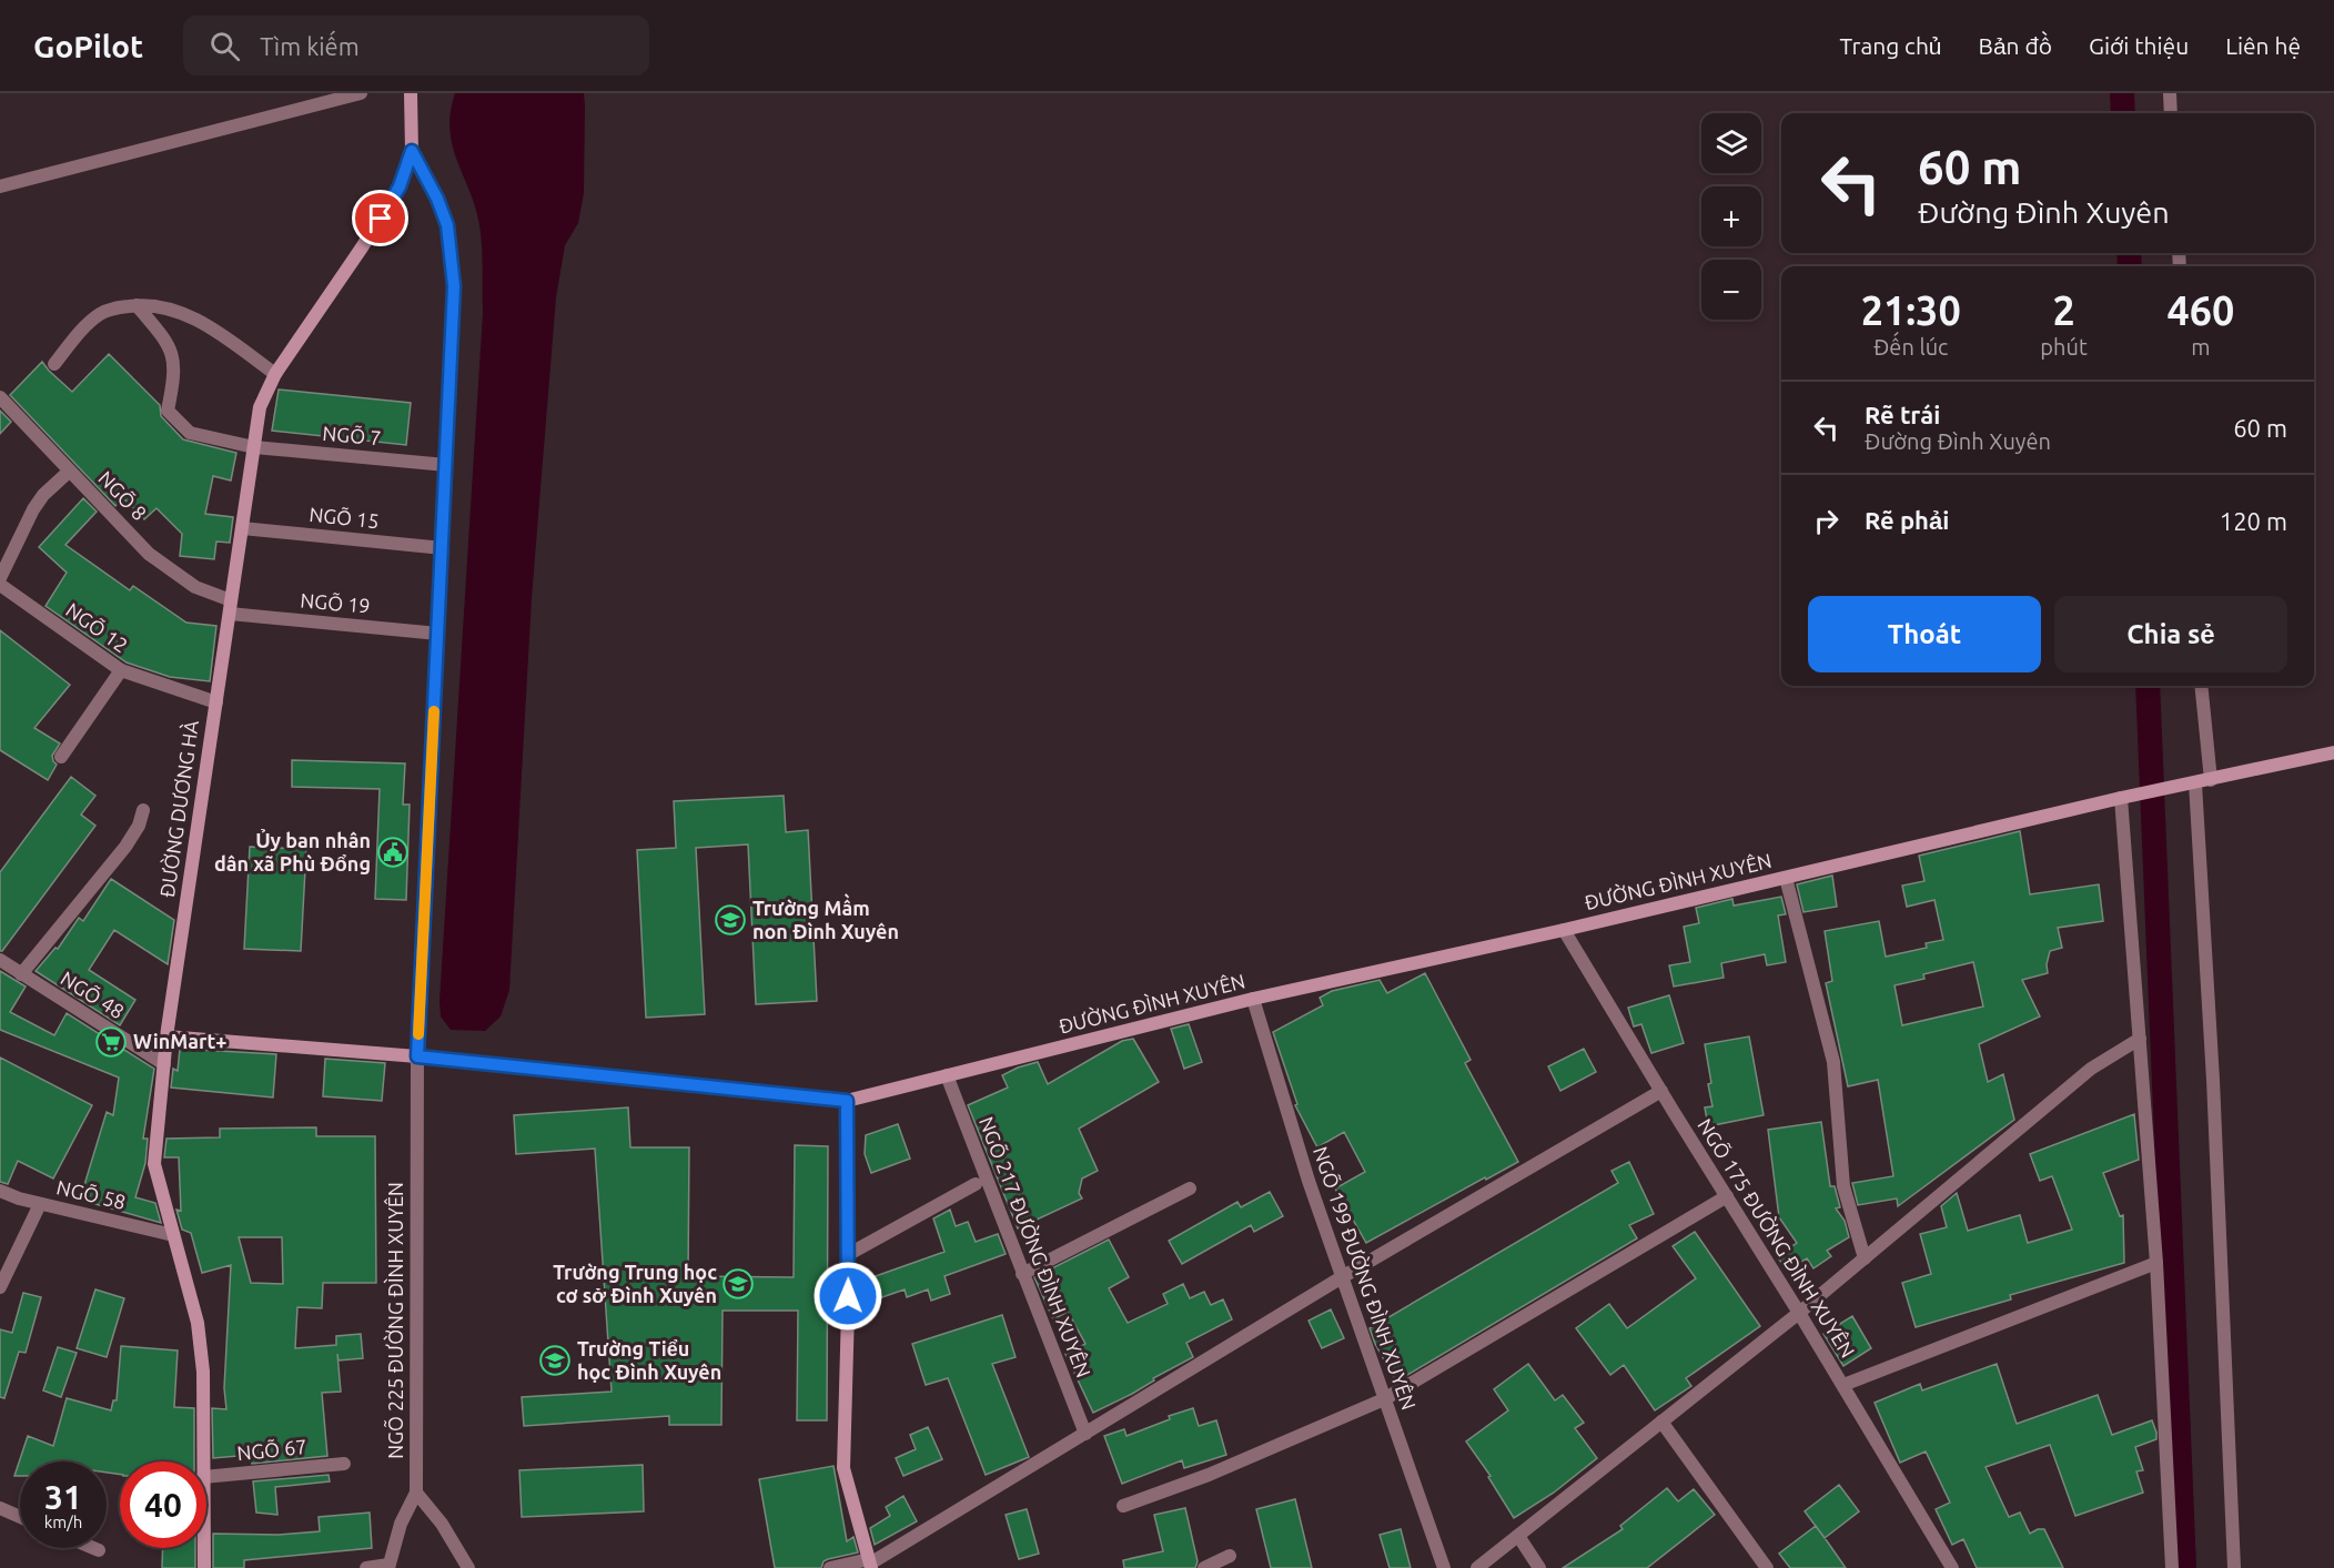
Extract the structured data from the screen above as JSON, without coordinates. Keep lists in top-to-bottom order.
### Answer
{
  "streets": {
    "street": [
      "NGÕ 7",
      "NGÕ 8",
      "NGÕ 15",
      "NGÕ 19",
      "NGÕ 12",
      "ĐƯỜNG DƯƠNG HÀ",
      "ĐƯỜNG ĐÌNH XUYÊN",
      "NGÕ 48",
      "NGÕ 58",
      "NGÕ 175 ĐƯỜNG ĐÌNH XUYÊN",
      "NGÕ 217 ĐƯỜNG ĐÌNH XUYÊN",
      "NGÕ 199 ĐƯỜNG ĐÌNH XUYÊN",
      "NGÕ 225 ĐƯỜNG ĐÌNH XUYÊN",
      "NGÕ 67"
    ]
  },
  "crossings": [
    ["NGÕ 7", "ĐƯỜNG DƯƠNG HÀ"],
    ["NGÕ 7", "NGÕ 225 ĐƯỜNG ĐÌNH XUYÊN"],
    ["NGÕ 8", "NGÕ 19"],
    ["NGÕ 8", "ĐƯỜNG DƯƠNG HÀ"],
    ["NGÕ 15", "ĐƯỜNG DƯƠNG HÀ"],
    ["NGÕ 15", "NGÕ 225 ĐƯỜNG ĐÌNH XUYÊN"],
    ["NGÕ 19", "ĐƯỜNG DƯƠNG HÀ"],
    ["NGÕ 19", "NGÕ 225 ĐƯỜNG ĐÌNH XUYÊN"],
    ["NGÕ 12", "ĐƯỜNG DƯƠNG HÀ"],
    ["ĐƯỜNG DƯƠNG HÀ", "ĐƯỜNG ĐÌNH XUYÊN"],
    ["ĐƯỜNG DƯƠNG HÀ", "NGÕ 48"],
    ["ĐƯỜNG DƯƠNG HÀ", "NGÕ 58"],
    ["ĐƯỜNG DƯƠNG HÀ", "NGÕ 225 ĐƯỜNG ĐÌNH XUYÊN"],
    ["ĐƯỜNG ĐÌNH XUYÊN", "NGÕ 175 ĐƯỜNG ĐÌNH XUYÊN"],
    ["ĐƯỜNG ĐÌNH XUYÊN", "NGÕ 217 ĐƯỜNG ĐÌNH XUYÊN"],
    ["ĐƯỜNG ĐÌNH XUYÊN", "NGÕ 199 ĐƯỜNG ĐÌNH XUYÊN"],
    ["ĐƯỜNG ĐÌNH XUYÊN", "NGÕ 225 ĐƯỜNG ĐÌNH XUYÊN"]
  ],
  "places": {
    "public building": ["Ủy ban nhân dân xã Phù Đổng"],
    "school or university": ["Trường Mầm non Đình Xuyên", "Trường Trung học cơ sở Đình Xuyên", "Trường Tiểu học Đình Xuyên"],
    "supermarket": ["WinMart+"]
  },
  "page": {
    "header": "GoPilot",
    "search": "Tìm kiếm",
    "nav": [
      "Trang chủ",
      "Bản đồ",
      "Giới thiệu",
      "Liên hệ"
    ],
    "map_buttons": ["+", "−"],
    "turn": ["60 m", "Đường Đình Xuyên"],
    "eta": [
      "21:30",
      "Đến lúc",
      "2",
      "phút",
      "460",
      "m"
    ],
    "list": [
      {
        "name": "Rẽ trái",
        "note": "Đường Đình Xuyên",
        "value": "60 m"
      },
      {
        "name": "Rẽ phải",
        "value": "120 m"
      }
    ],
    "buttons": ["Thoát", "Chia sẻ"],
    "speed": "31 km/h",
    "limit": "40"
  }
}
